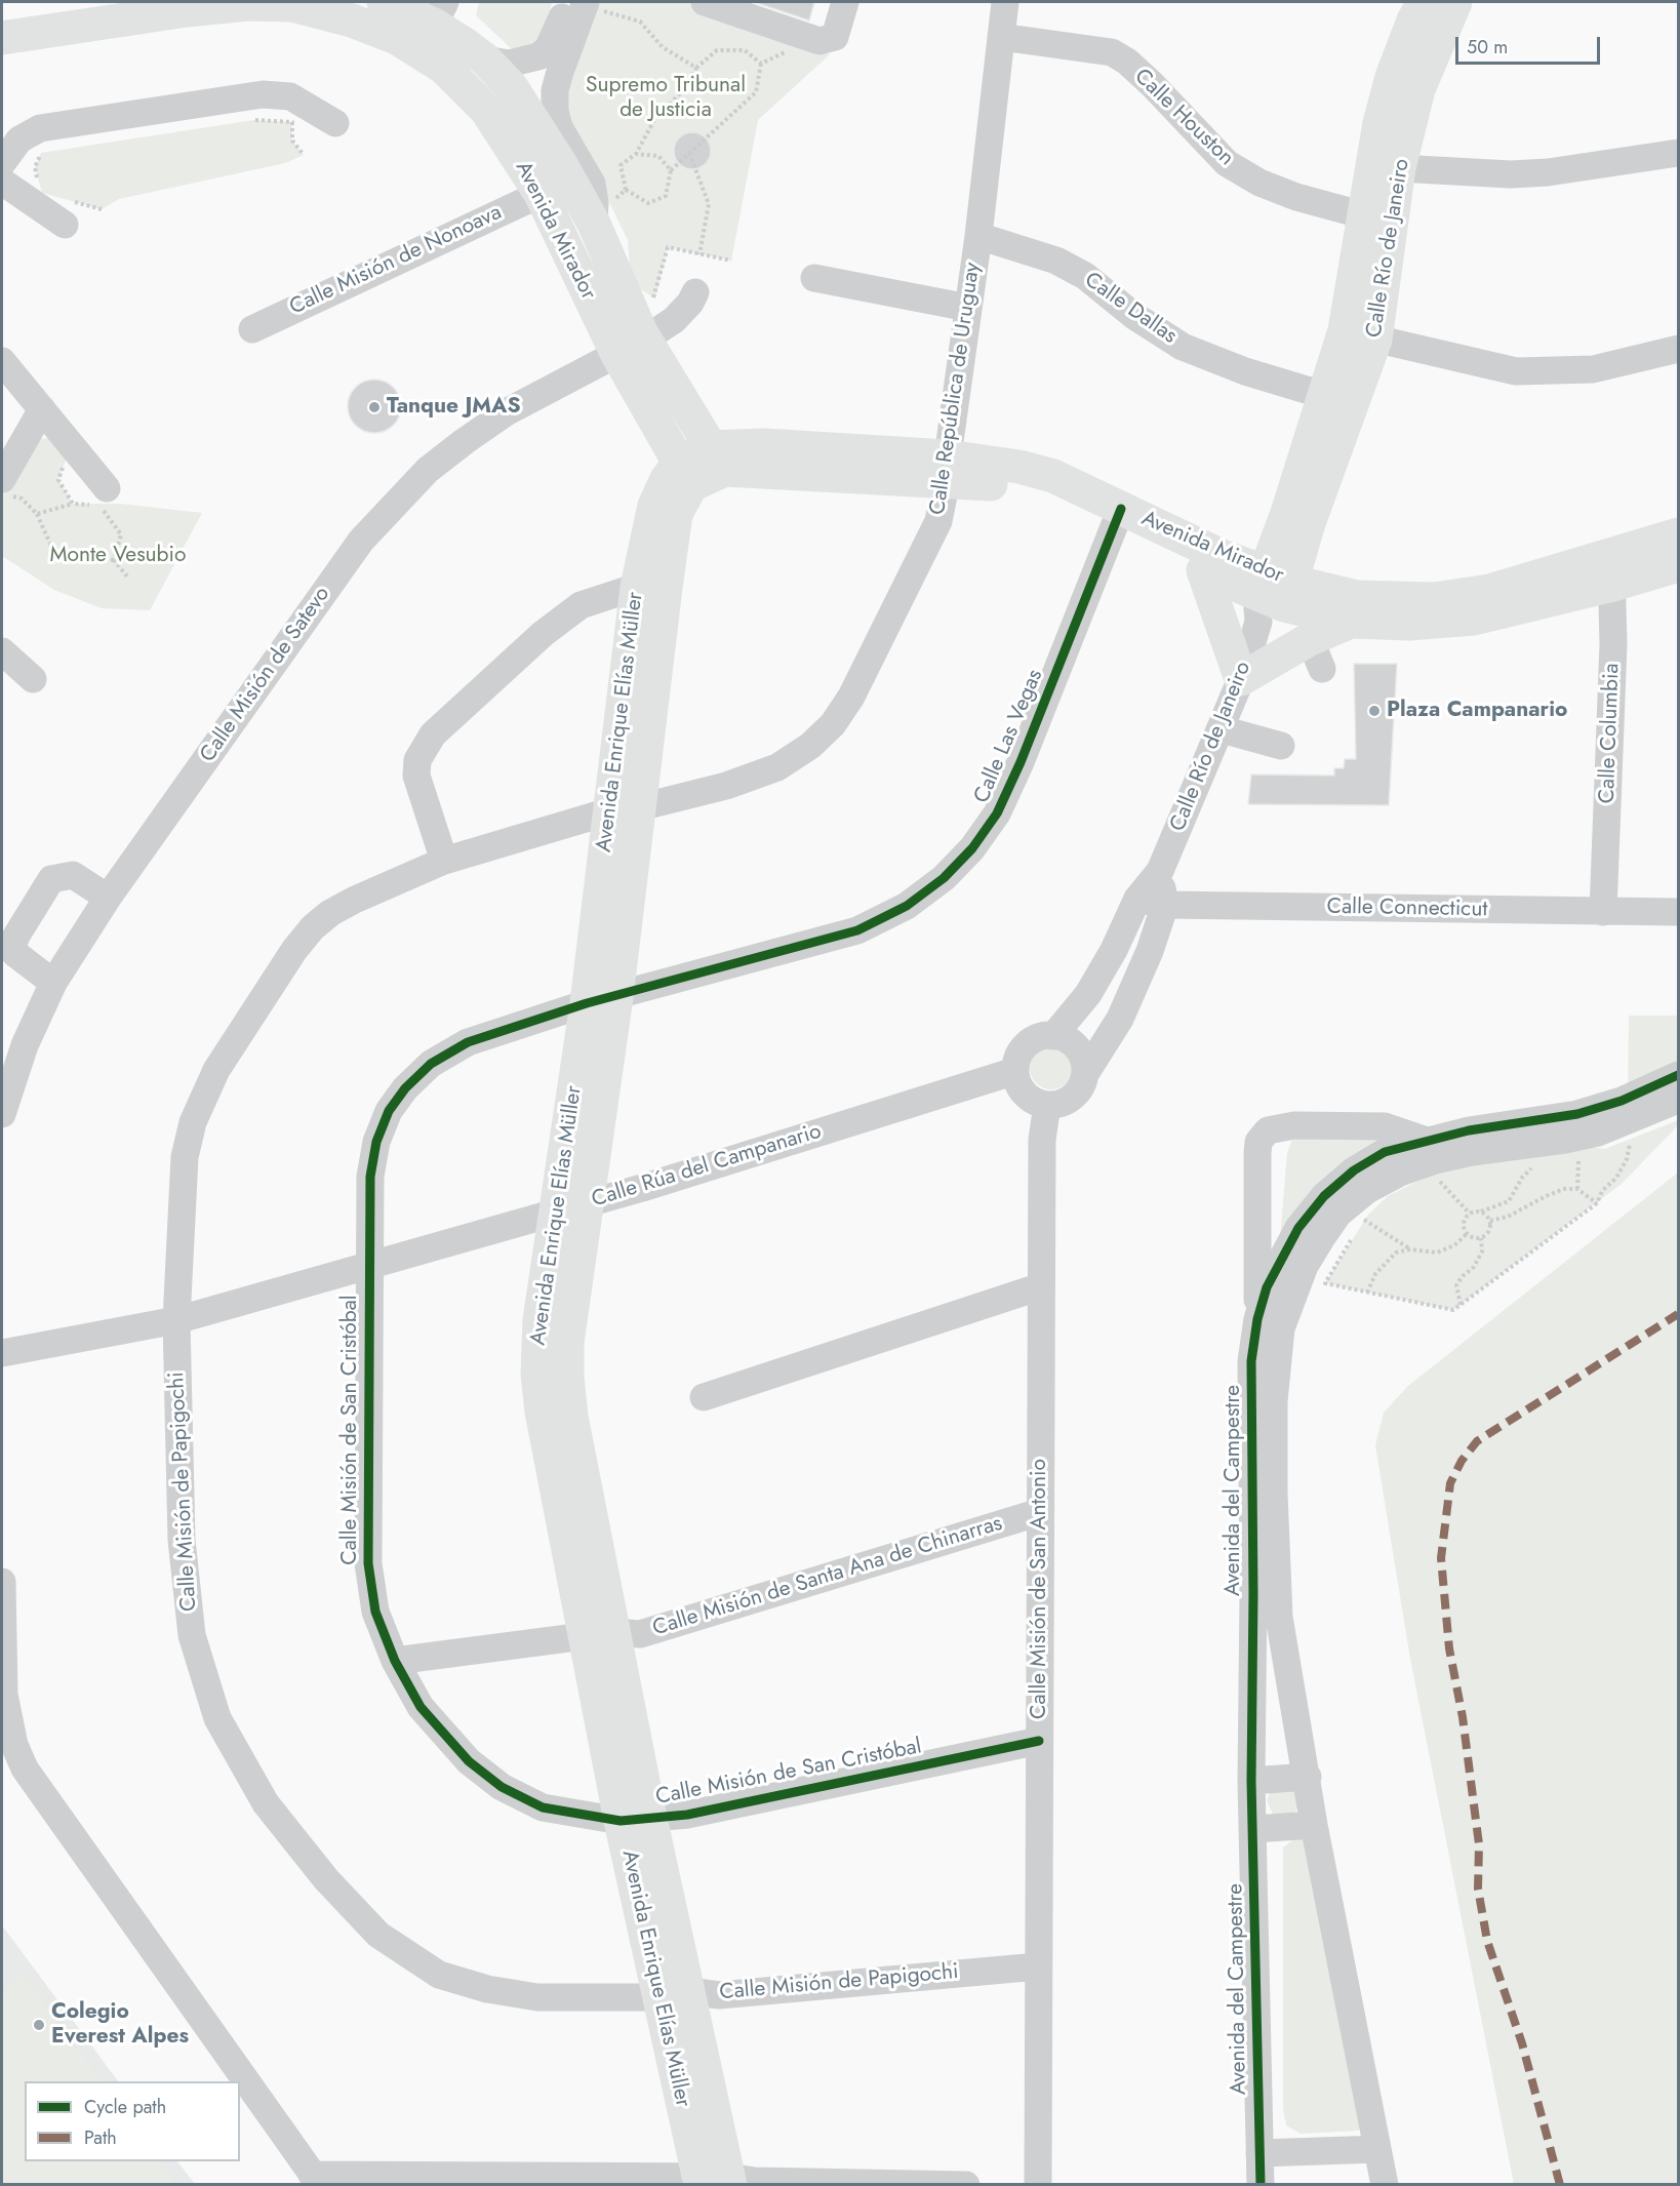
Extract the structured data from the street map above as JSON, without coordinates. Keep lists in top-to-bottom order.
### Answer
{
  "streets": {
    "main road": ["Avenida Mirador", "Calle Río de Janeiro", "Avenida Enrique Elías Müller"],
    "street": [
      "Calle Houston",
      "Calle Misión de Nonoava",
      "Calle Dallas",
      "Calle República de Uruguay",
      "Calle Misión de Satevo",
      "Calle Columbia",
      "Calle Las Vegas",
      "Calle Connecticut",
      "Calle Rúa del Campanario",
      "Calle Misión de San Cristóbal",
      "Avenida del Campestre",
      "Calle Misión de Papigochi",
      "Calle Misión de Santa Ana de Chinarras",
      "Calle Misión de San Antonio"
    ]
  },
  "crossings": [
    ["Calle Houston", "Calle Río de Janeiro"],
    ["Calle Houston", "Calle República de Uruguay"],
    ["Avenida Mirador", "Calle Río de Janeiro"],
    ["Avenida Mirador", "Calle Misión de Nonoava"],
    ["Avenida Mirador", "Calle República de Uruguay"],
    ["Avenida Mirador", "Calle Misión de Satevo"],
    ["Avenida Mirador", "Avenida Enrique Elías Müller"],
    ["Avenida Mirador", "Calle Columbia"],
    ["Avenida Mirador", "Calle Las Vegas"],
    ["Calle Río de Janeiro", "Calle Dallas"],
    ["Calle Río de Janeiro", "Calle Connecticut"],
    ["Calle Río de Janeiro", "Calle Rúa del Campanario"],
    ["Calle Río de Janeiro", "Calle Misión de San Antonio"],
    ["Calle Dallas", "Calle República de Uruguay"],
    ["Calle República de Uruguay", "Avenida Enrique Elías Müller"],
    ["Calle República de Uruguay", "Calle Misión de Papigochi"],
    ["Avenida Enrique Elías Müller", "Calle Las Vegas"],
    ["Avenida Enrique Elías Müller", "Calle Rúa del Campanario"],
    ["Avenida Enrique Elías Müller", "Calle Misión de San Cristóbal"],
    ["Avenida Enrique Elías Müller", "Calle Misión de Papigochi"],
    ["Avenida Enrique Elías Müller", "Calle Misión de Santa Ana de Chinarras"],
    ["Calle Columbia", "Calle Connecticut"],
    ["Calle Las Vegas", "Calle Misión de San Cristóbal"],
    ["Calle Rúa del Campanario", "Calle Misión de San Cristóbal"],
    ["Calle Rúa del Campanario", "Calle Misión de Papigochi"],
    ["Calle Rúa del Campanario", "Calle Misión de San Antonio"],
    ["Calle Misión de San Cristóbal", "Calle Misión de Santa Ana de Chinarras"],
    ["Calle Misión de San Cristóbal", "Calle Misión de San Antonio"],
    ["Calle Misión de Papigochi", "Calle Misión de San Antonio"],
    ["Calle Misión de Santa Ana de Chinarras", "Calle Misión de San Antonio"]
  ],
  "parks": ["Supremo Tribunal de Justicia", "Monte Vesubio"],
  "places": ["Tanque JMAS", "Plaza Campanario", "Colegio Everest Alpes"],
  "legend": ["Cycle path", "Path"],
  "scale_bar": "50 m"
}
